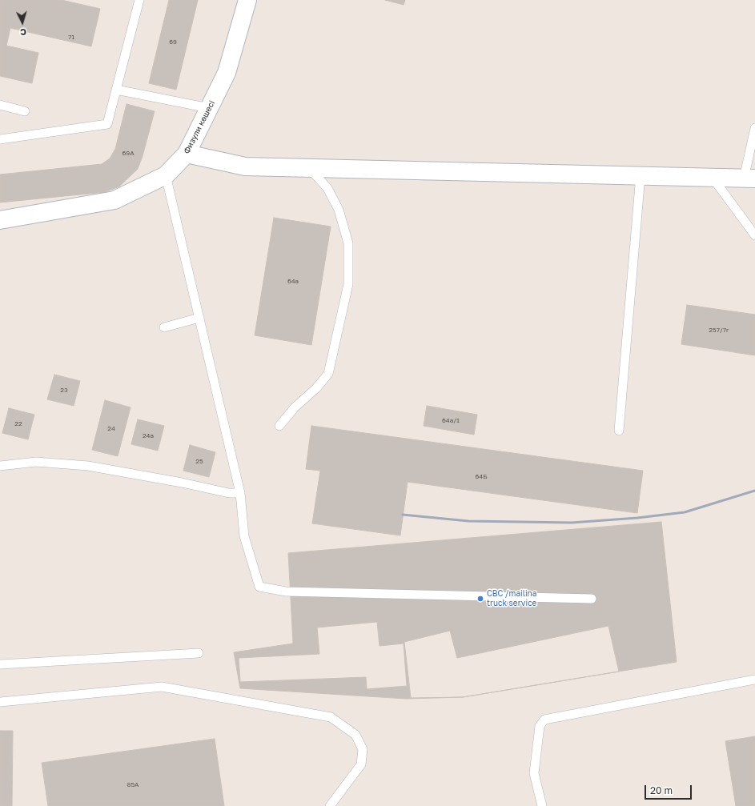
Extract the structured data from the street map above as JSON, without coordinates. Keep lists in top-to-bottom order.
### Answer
{
  "streets": {
    "street": ["Физули көшесі"]
  },
  "places": ["CBC /mailina truck service"],
  "house_numbers": [
    "71",
    "69",
    "69А",
    "64а",
    "257/7г",
    "23",
    "64а/1",
    "22",
    "24",
    "24а",
    "25",
    "64Б",
    "85А"
  ],
  "scale_bar": "20 m",
  "north": "bottom"
}
